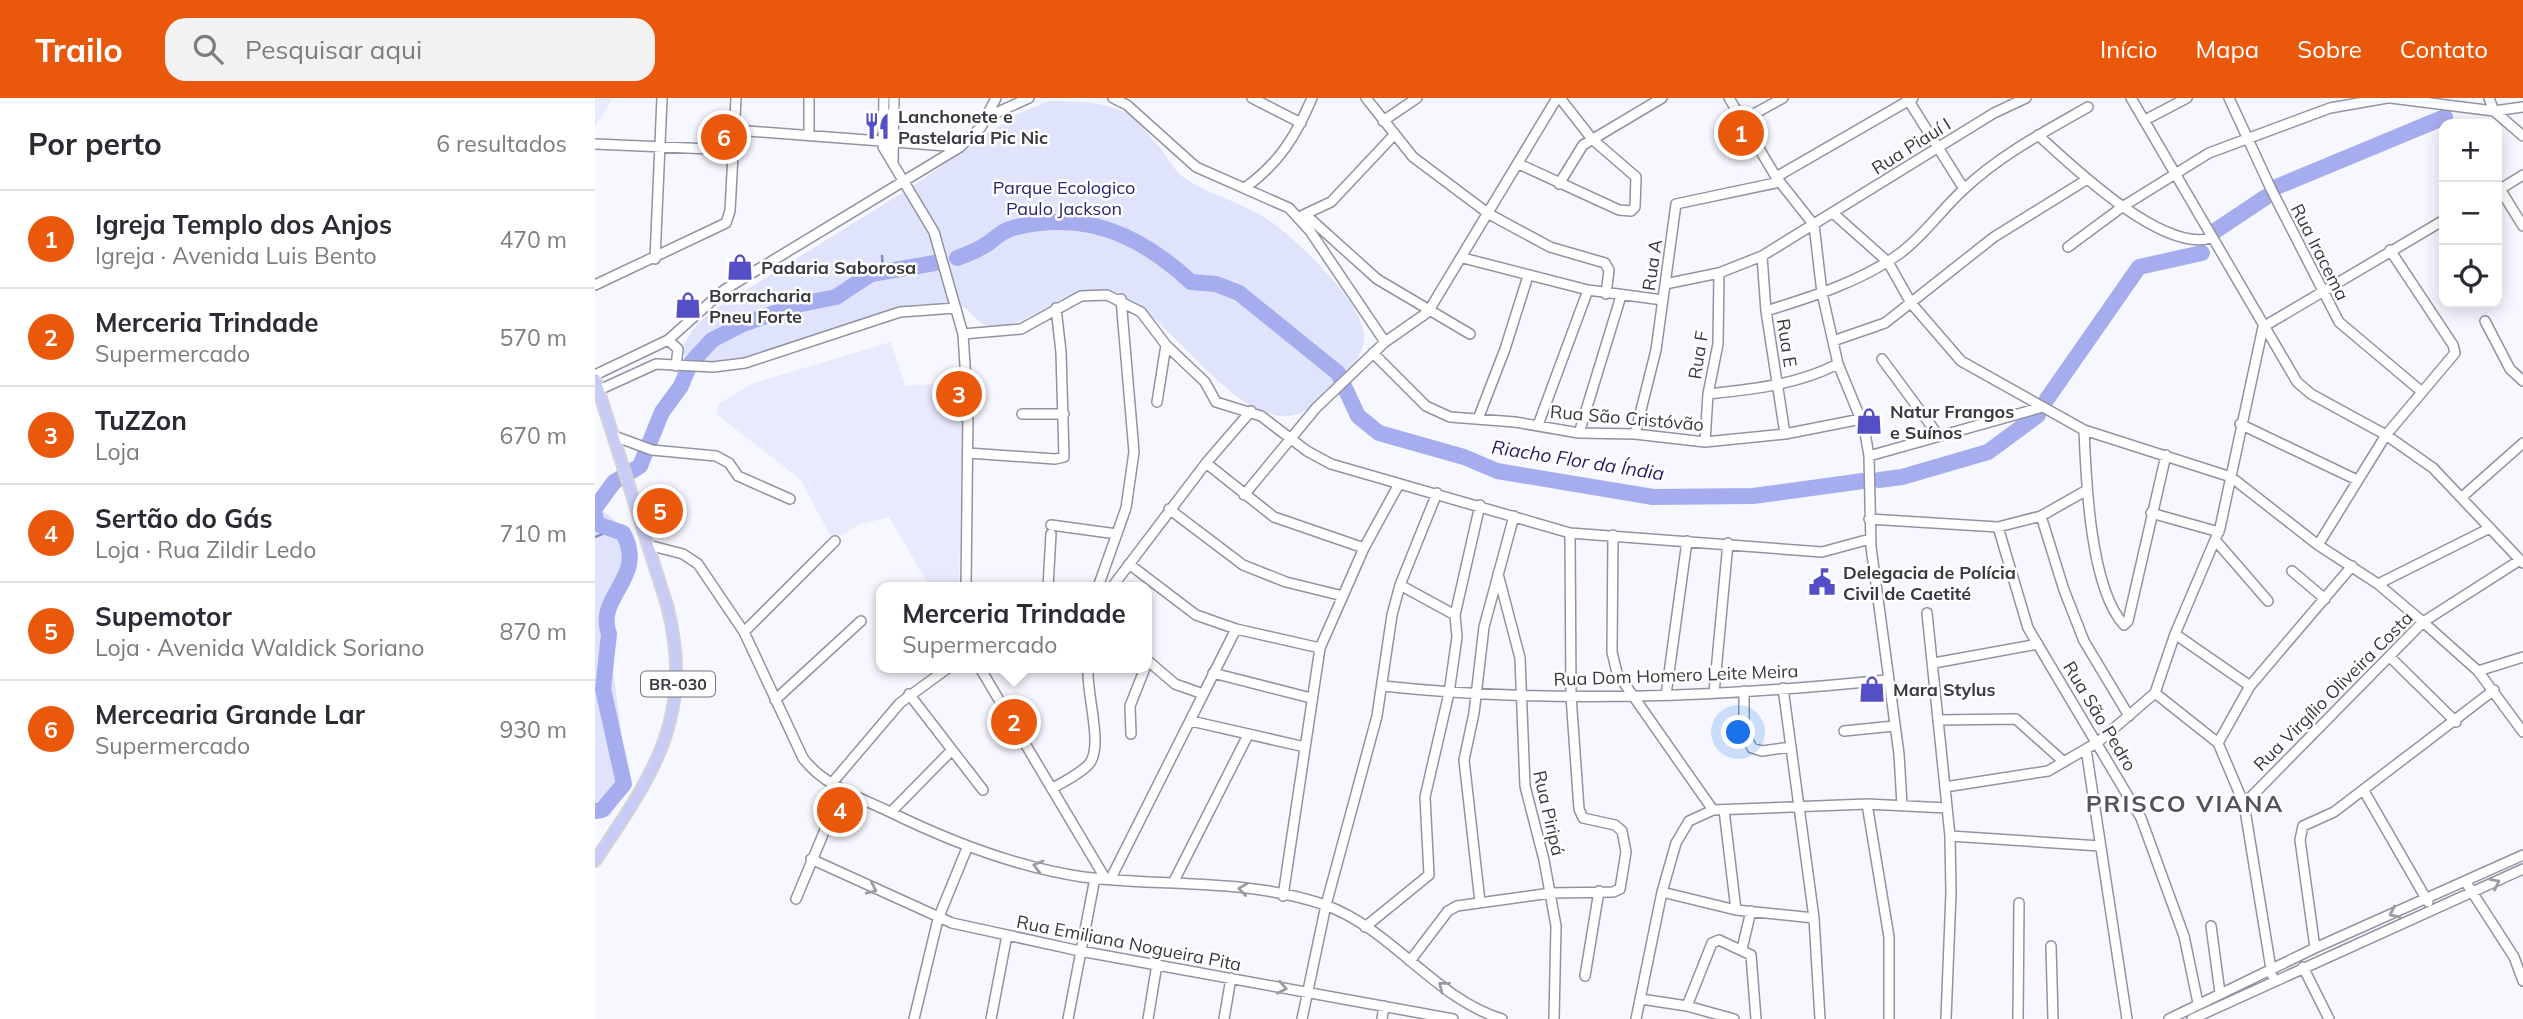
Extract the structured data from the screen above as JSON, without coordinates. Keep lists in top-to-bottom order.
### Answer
{
  "streets": {
    "main road": ["BR-030"],
    "street": [
      "Rua Piauí I",
      "Rua Iracema",
      "Rua A",
      "Rua E",
      "Rua F",
      "Rua São Cristóvão",
      "Rua Dom Homero Leite Meira",
      "Rua Virgílio Oliveira Costa",
      "Rua São Pedro",
      "Rua Piripá",
      "Rua Emiliana Nogueira Pita"
    ]
  },
  "crossings": [
    ["Rua Piauí I", "Rua A"],
    ["Rua Piauí I", "Rua E"],
    ["Rua Piauí I", "Rua F"],
    ["Rua A", "Rua São Cristóvão"],
    ["Rua E", "Rua São Cristóvão"],
    ["Rua F", "Rua São Cristóvão"],
    ["Rua Dom Homero Leite Meira", "Rua Piripá"]
  ],
  "districts": ["PRISCO VIANA"],
  "water": ["Riacho Flor da Índia"],
  "parks": ["Parque Ecologico Paulo Jackson"],
  "places": {
    "restaurant": ["Lanchonete e Pastelaria Pic Nic"],
    "shop": [
      "Padaria Saborosa",
      "Borracharia Pneu Forte",
      "Natur Frangos e Suínos",
      "Mara Stylus"
    ],
    "public building": ["Delegacia de Polícia Civil de Caetité"]
  },
  "page": {
    "header": "Trailo",
    "search": "Pesquisar aqui",
    "nav": [
      "Início",
      "Mapa",
      "Sobre",
      "Contato"
    ],
    "heading": ["Por perto", "6 resultados"],
    "pins": [
      "1",
      "6",
      "3",
      "5",
      "2",
      "4"
    ],
    "map_buttons": ["+", "−"],
    "list": [
      {
        "mark": "1",
        "name": "Igreja Templo dos Anjos",
        "note": "Igreja · Avenida Luis Bento",
        "value": "470 m"
      },
      {
        "mark": "2",
        "name": "Merceria Trindade",
        "note": "Supermercado",
        "value": "570 m"
      },
      {
        "mark": "3",
        "name": "TuZZon",
        "note": "Loja",
        "value": "670 m"
      },
      {
        "mark": "4",
        "name": "Sertão do Gás",
        "note": "Loja · Rua Zildir Ledo",
        "value": "710 m"
      },
      {
        "mark": "5",
        "name": "Supemotor",
        "note": "Loja · Avenida Waldick Soriano",
        "value": "870 m"
      },
      {
        "mark": "6",
        "name": "Mercearia Grande Lar",
        "note": "Supermercado",
        "value": "930 m"
      }
    ],
    "popup": ["Merceria Trindade", "Supermercado"]
  }
}
